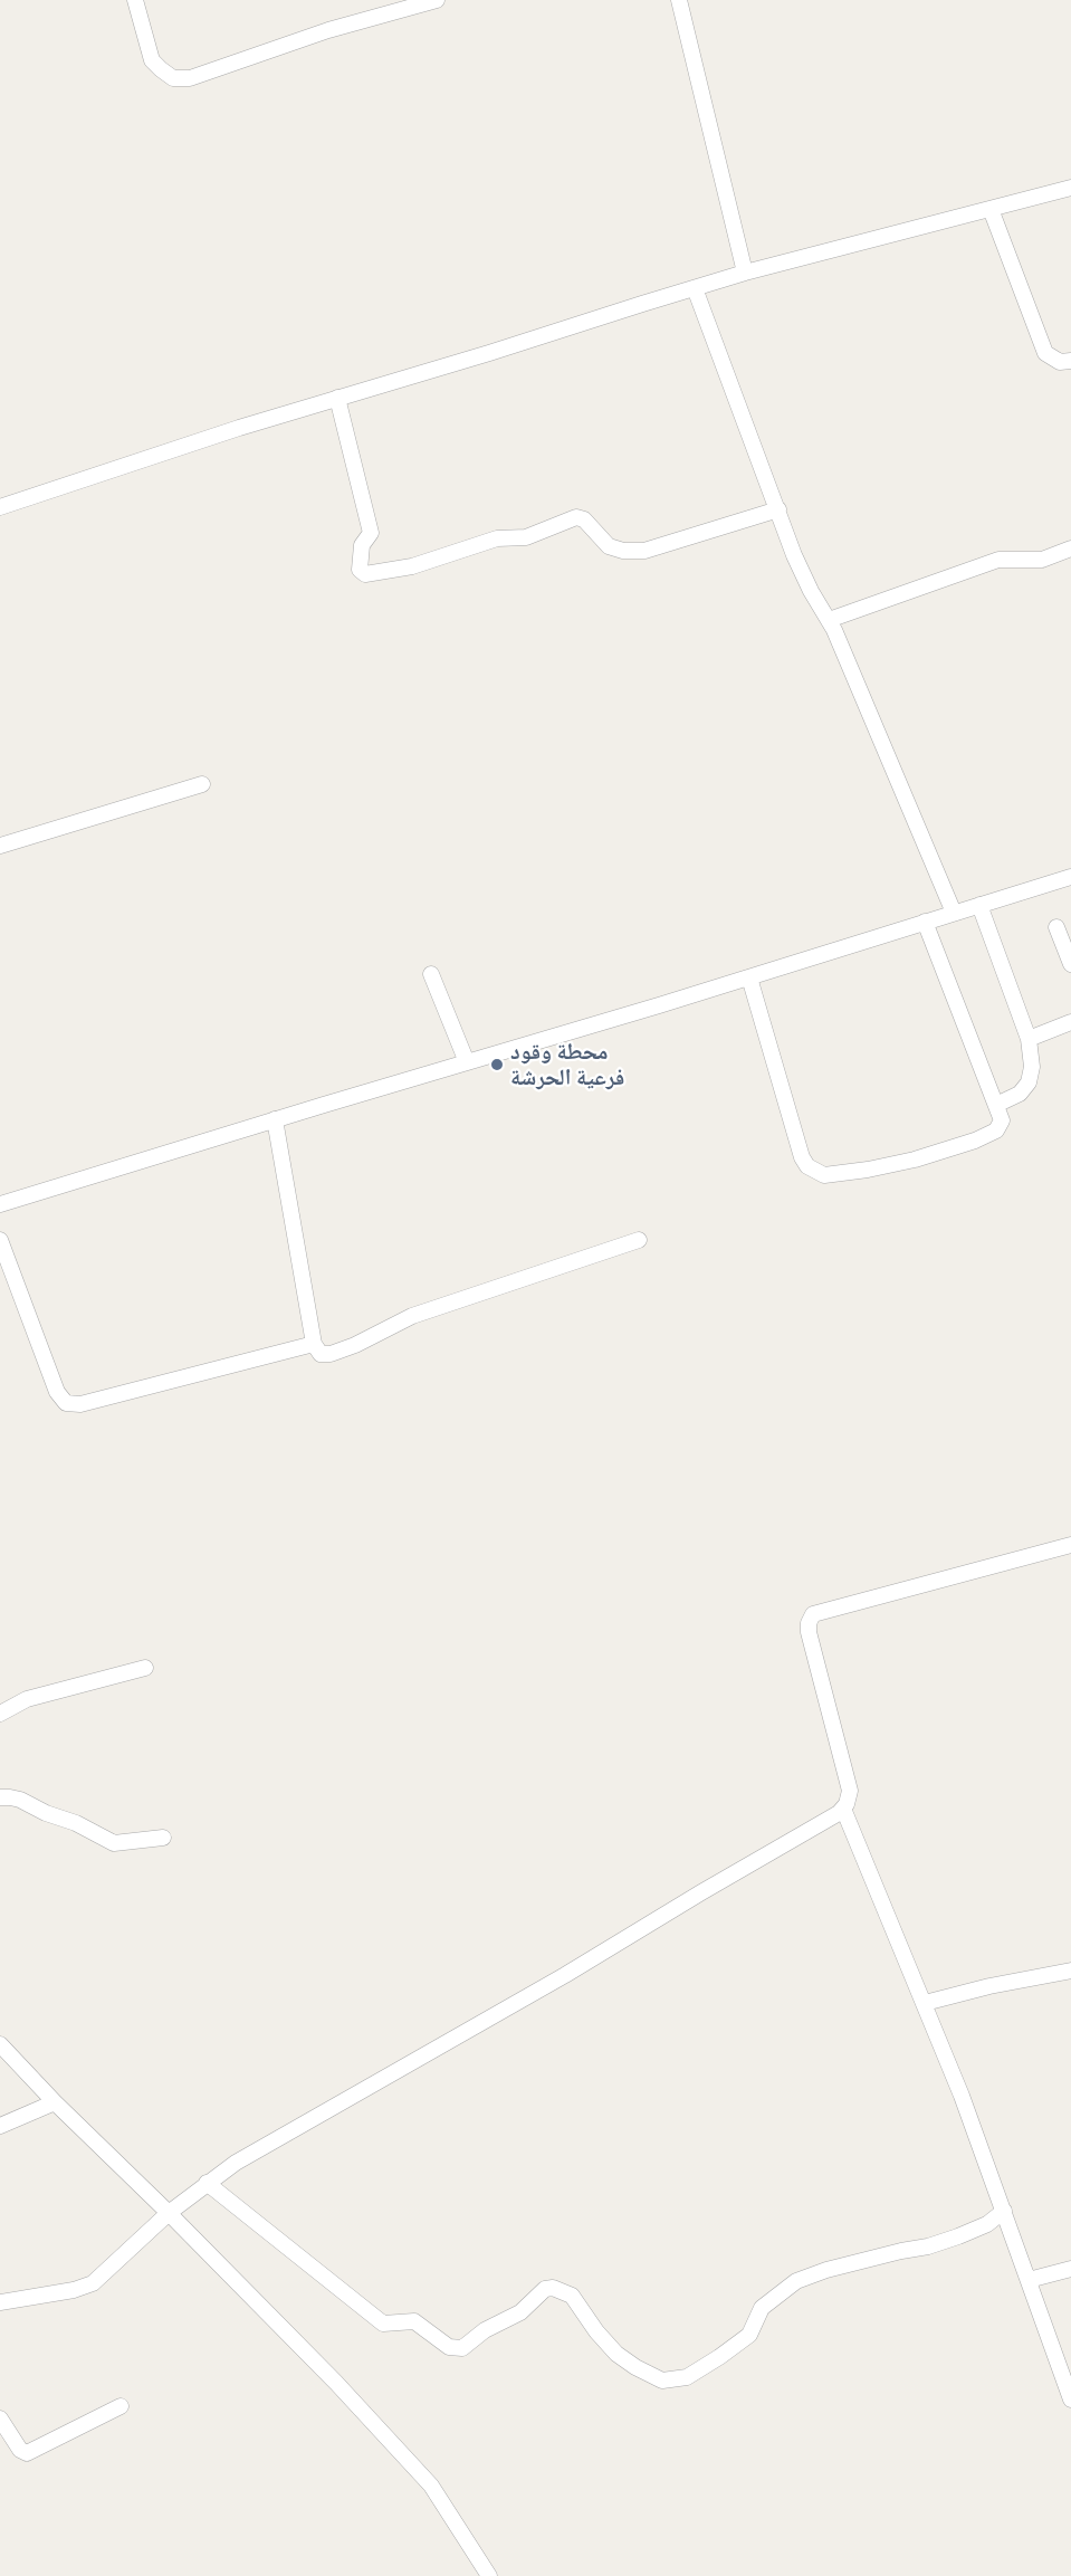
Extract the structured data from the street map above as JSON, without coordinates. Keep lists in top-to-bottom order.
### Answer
{
  "places": ["محطة وقود فرعية الحرشة"]
}
